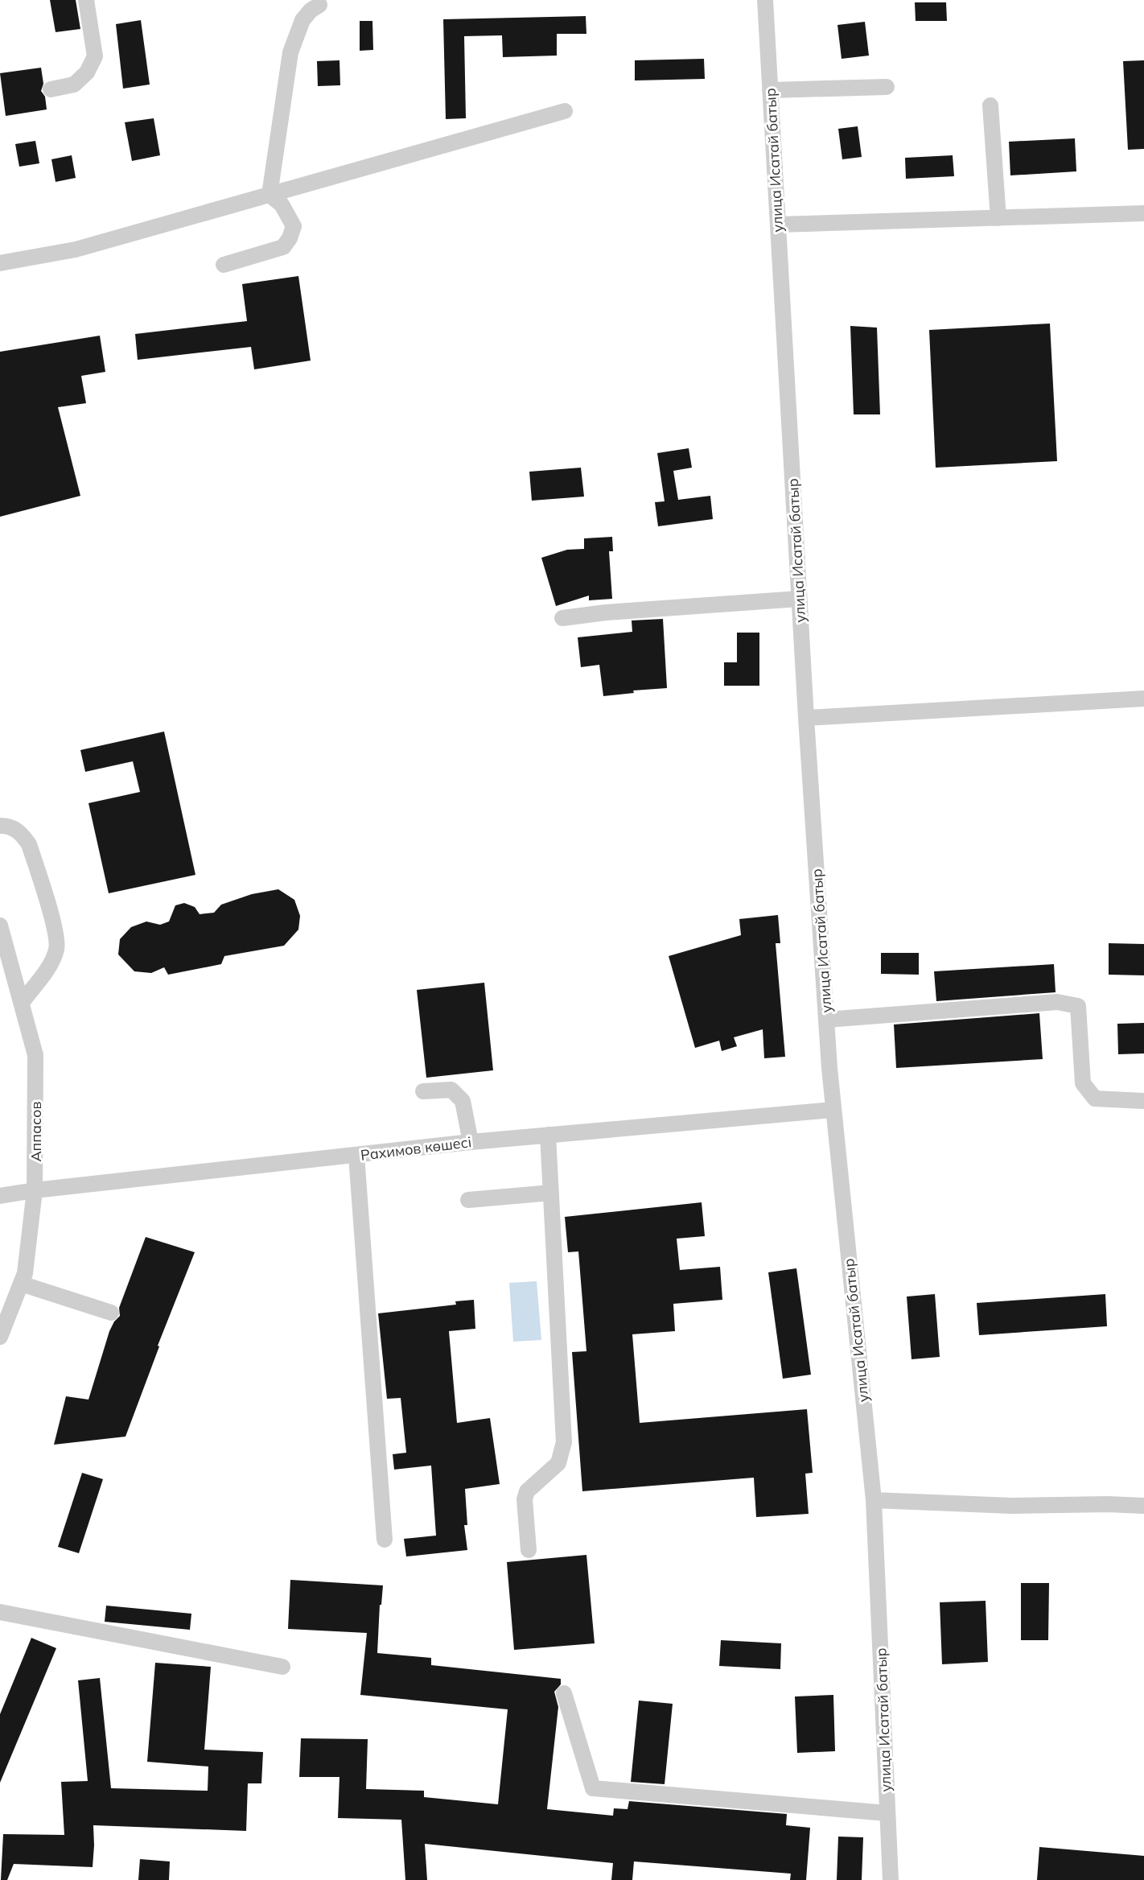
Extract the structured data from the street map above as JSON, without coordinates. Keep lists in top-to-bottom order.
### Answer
{
  "streets": {
    "street": ["улица Исатай батыр", "Аппасов", "Рахимов көшесі"]
  },
  "crossings": [
    ["улица Исатай батыр", "Рахимов көшесі"],
    ["Аппасов", "Рахимов көшесі"]
  ]
}
